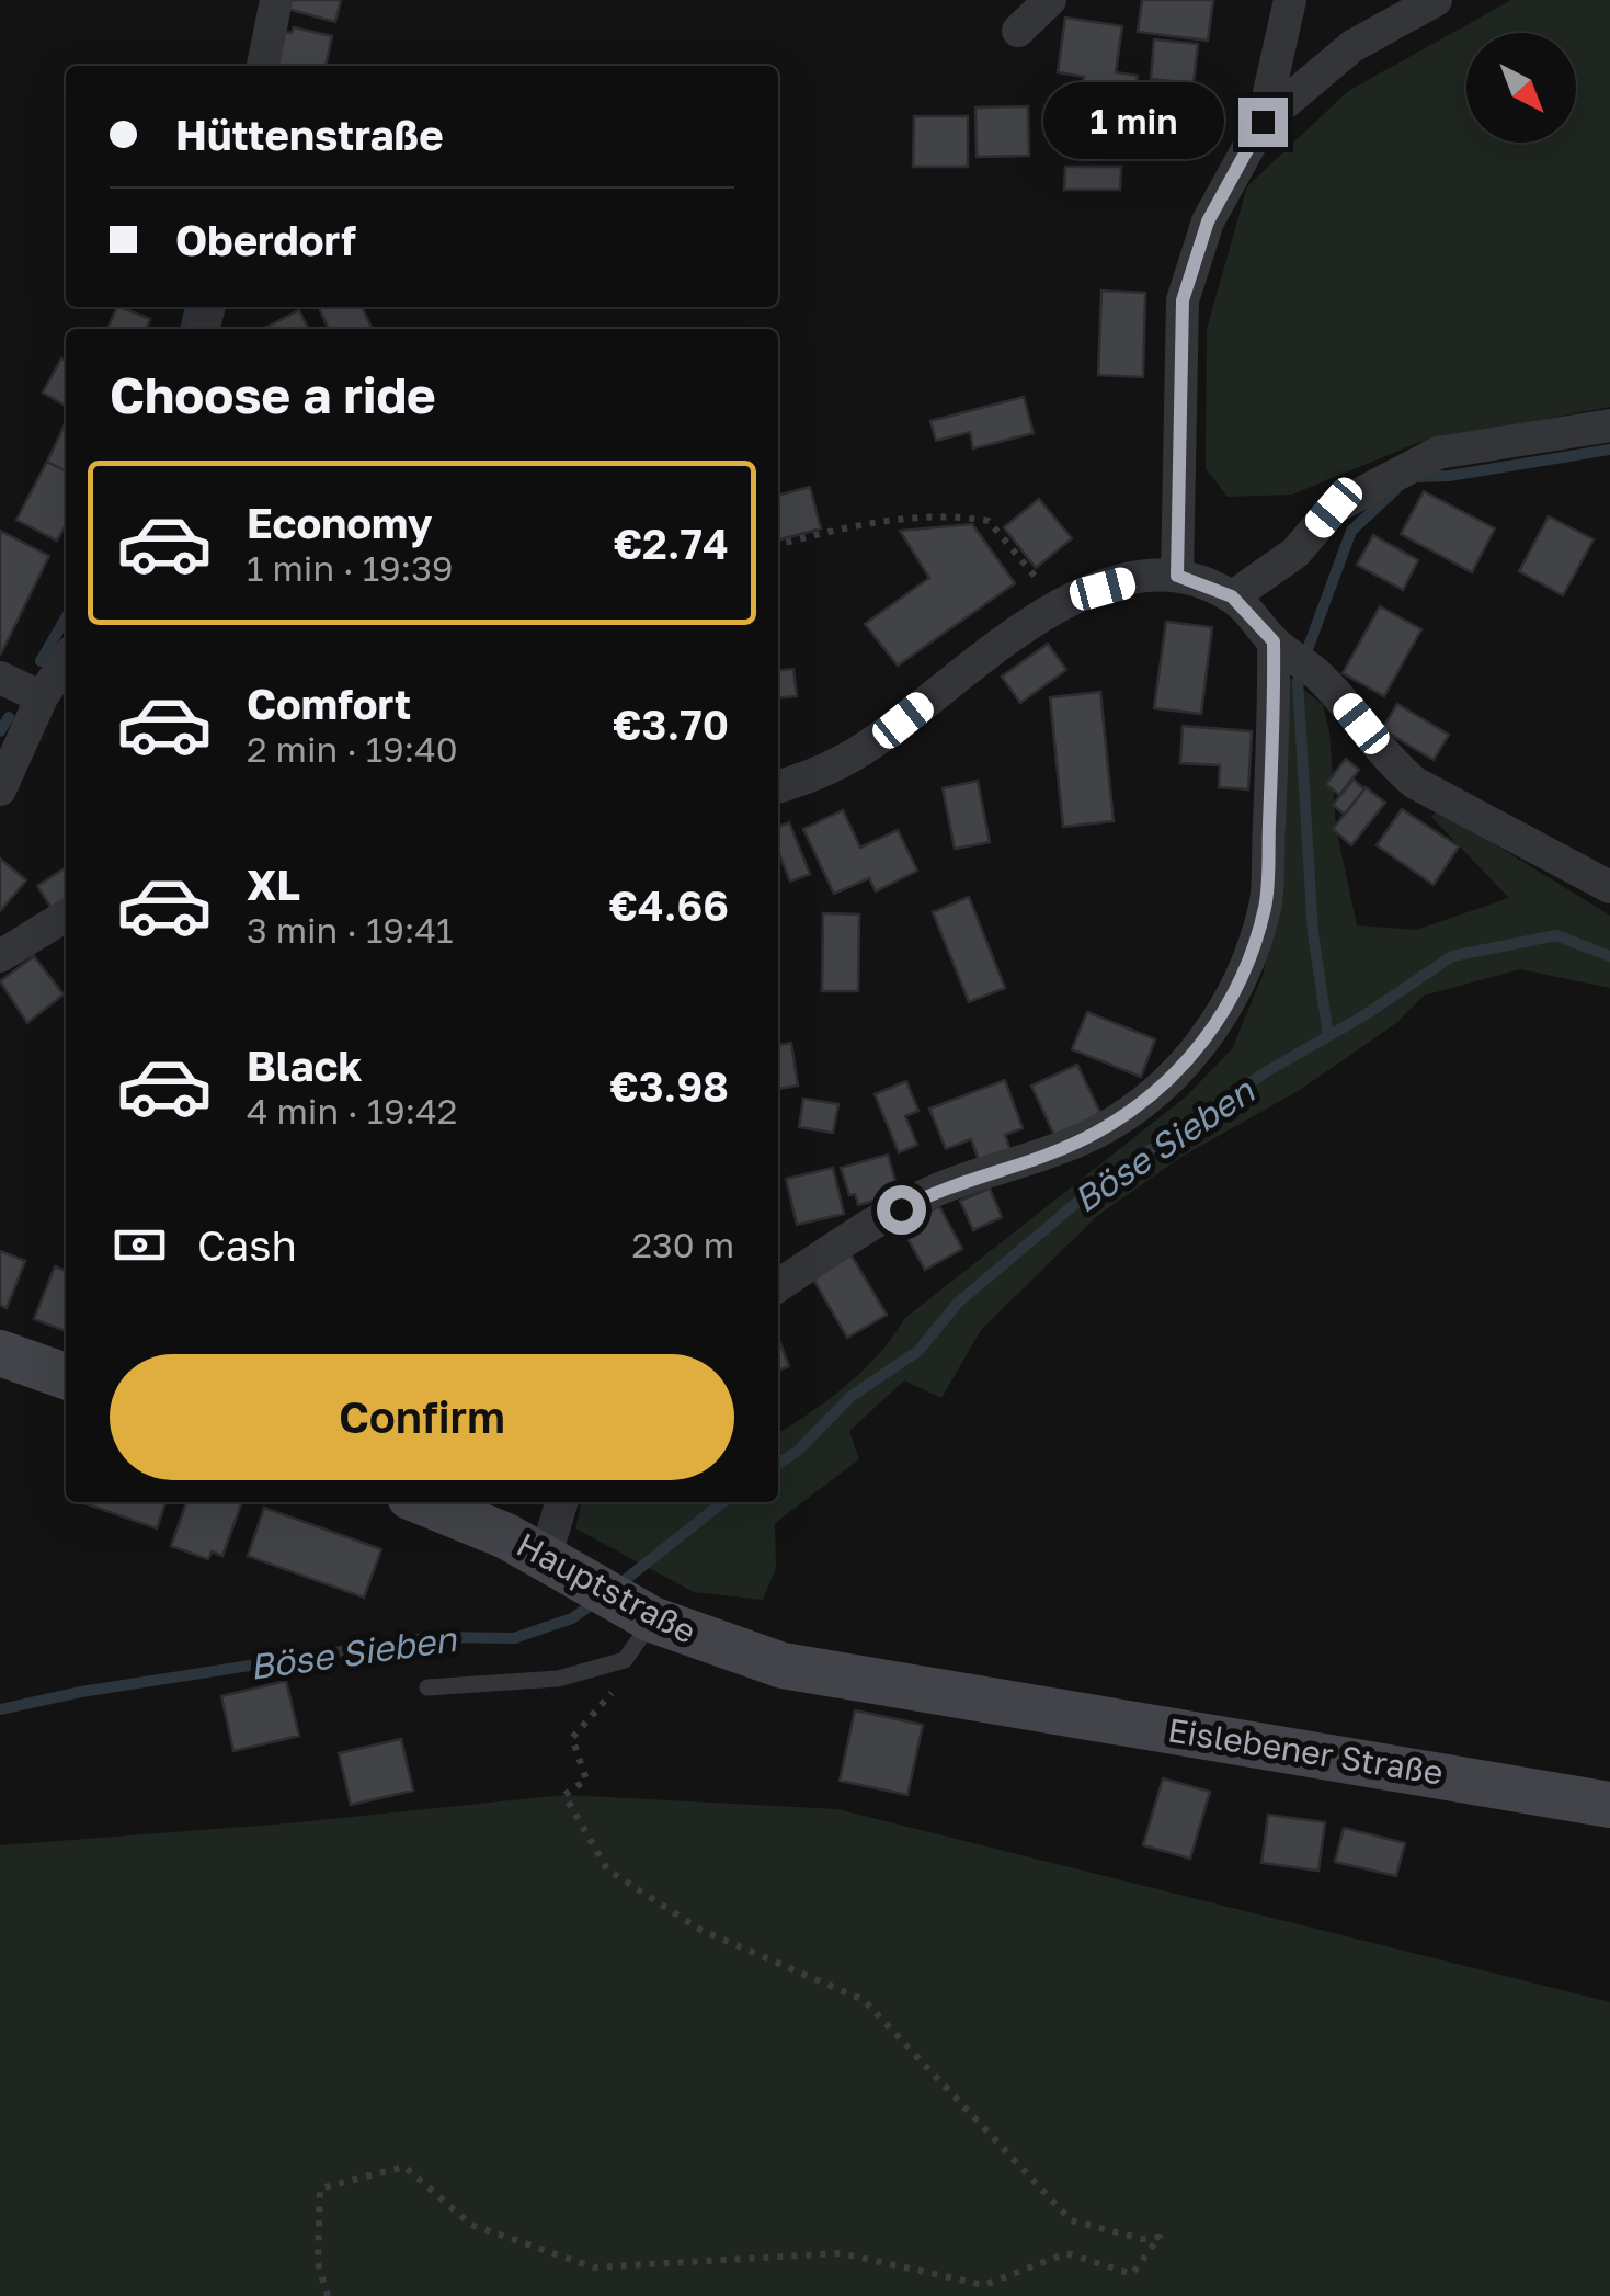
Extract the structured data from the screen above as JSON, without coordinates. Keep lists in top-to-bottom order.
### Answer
{
  "streets": {
    "main road": ["Hauptstraße", "Eislebener Straße"]
  },
  "crossings": [
    ["Hauptstraße", "Eislebener Straße"]
  ],
  "water": ["Böse Sieben"],
  "north": "bottom right",
  "page": {
    "banner": ["Hüttenstraße", "Oberdorf"],
    "bubble": "1 min",
    "heading": "Choose a ride",
    "list": [
      {
        "name": "Economy",
        "note": "1 min · 19:39",
        "value": "€2.74"
      },
      {
        "name": "Comfort",
        "note": "2 min · 19:40",
        "value": "€3.70"
      },
      {
        "name": "XL",
        "note": "3 min · 19:41",
        "value": "€4.66"
      },
      {
        "name": "Black",
        "note": "4 min · 19:42",
        "value": "€3.98"
      }
    ],
    "pay": ["Cash", "230 m"],
    "buttons": "Confirm"
  }
}
